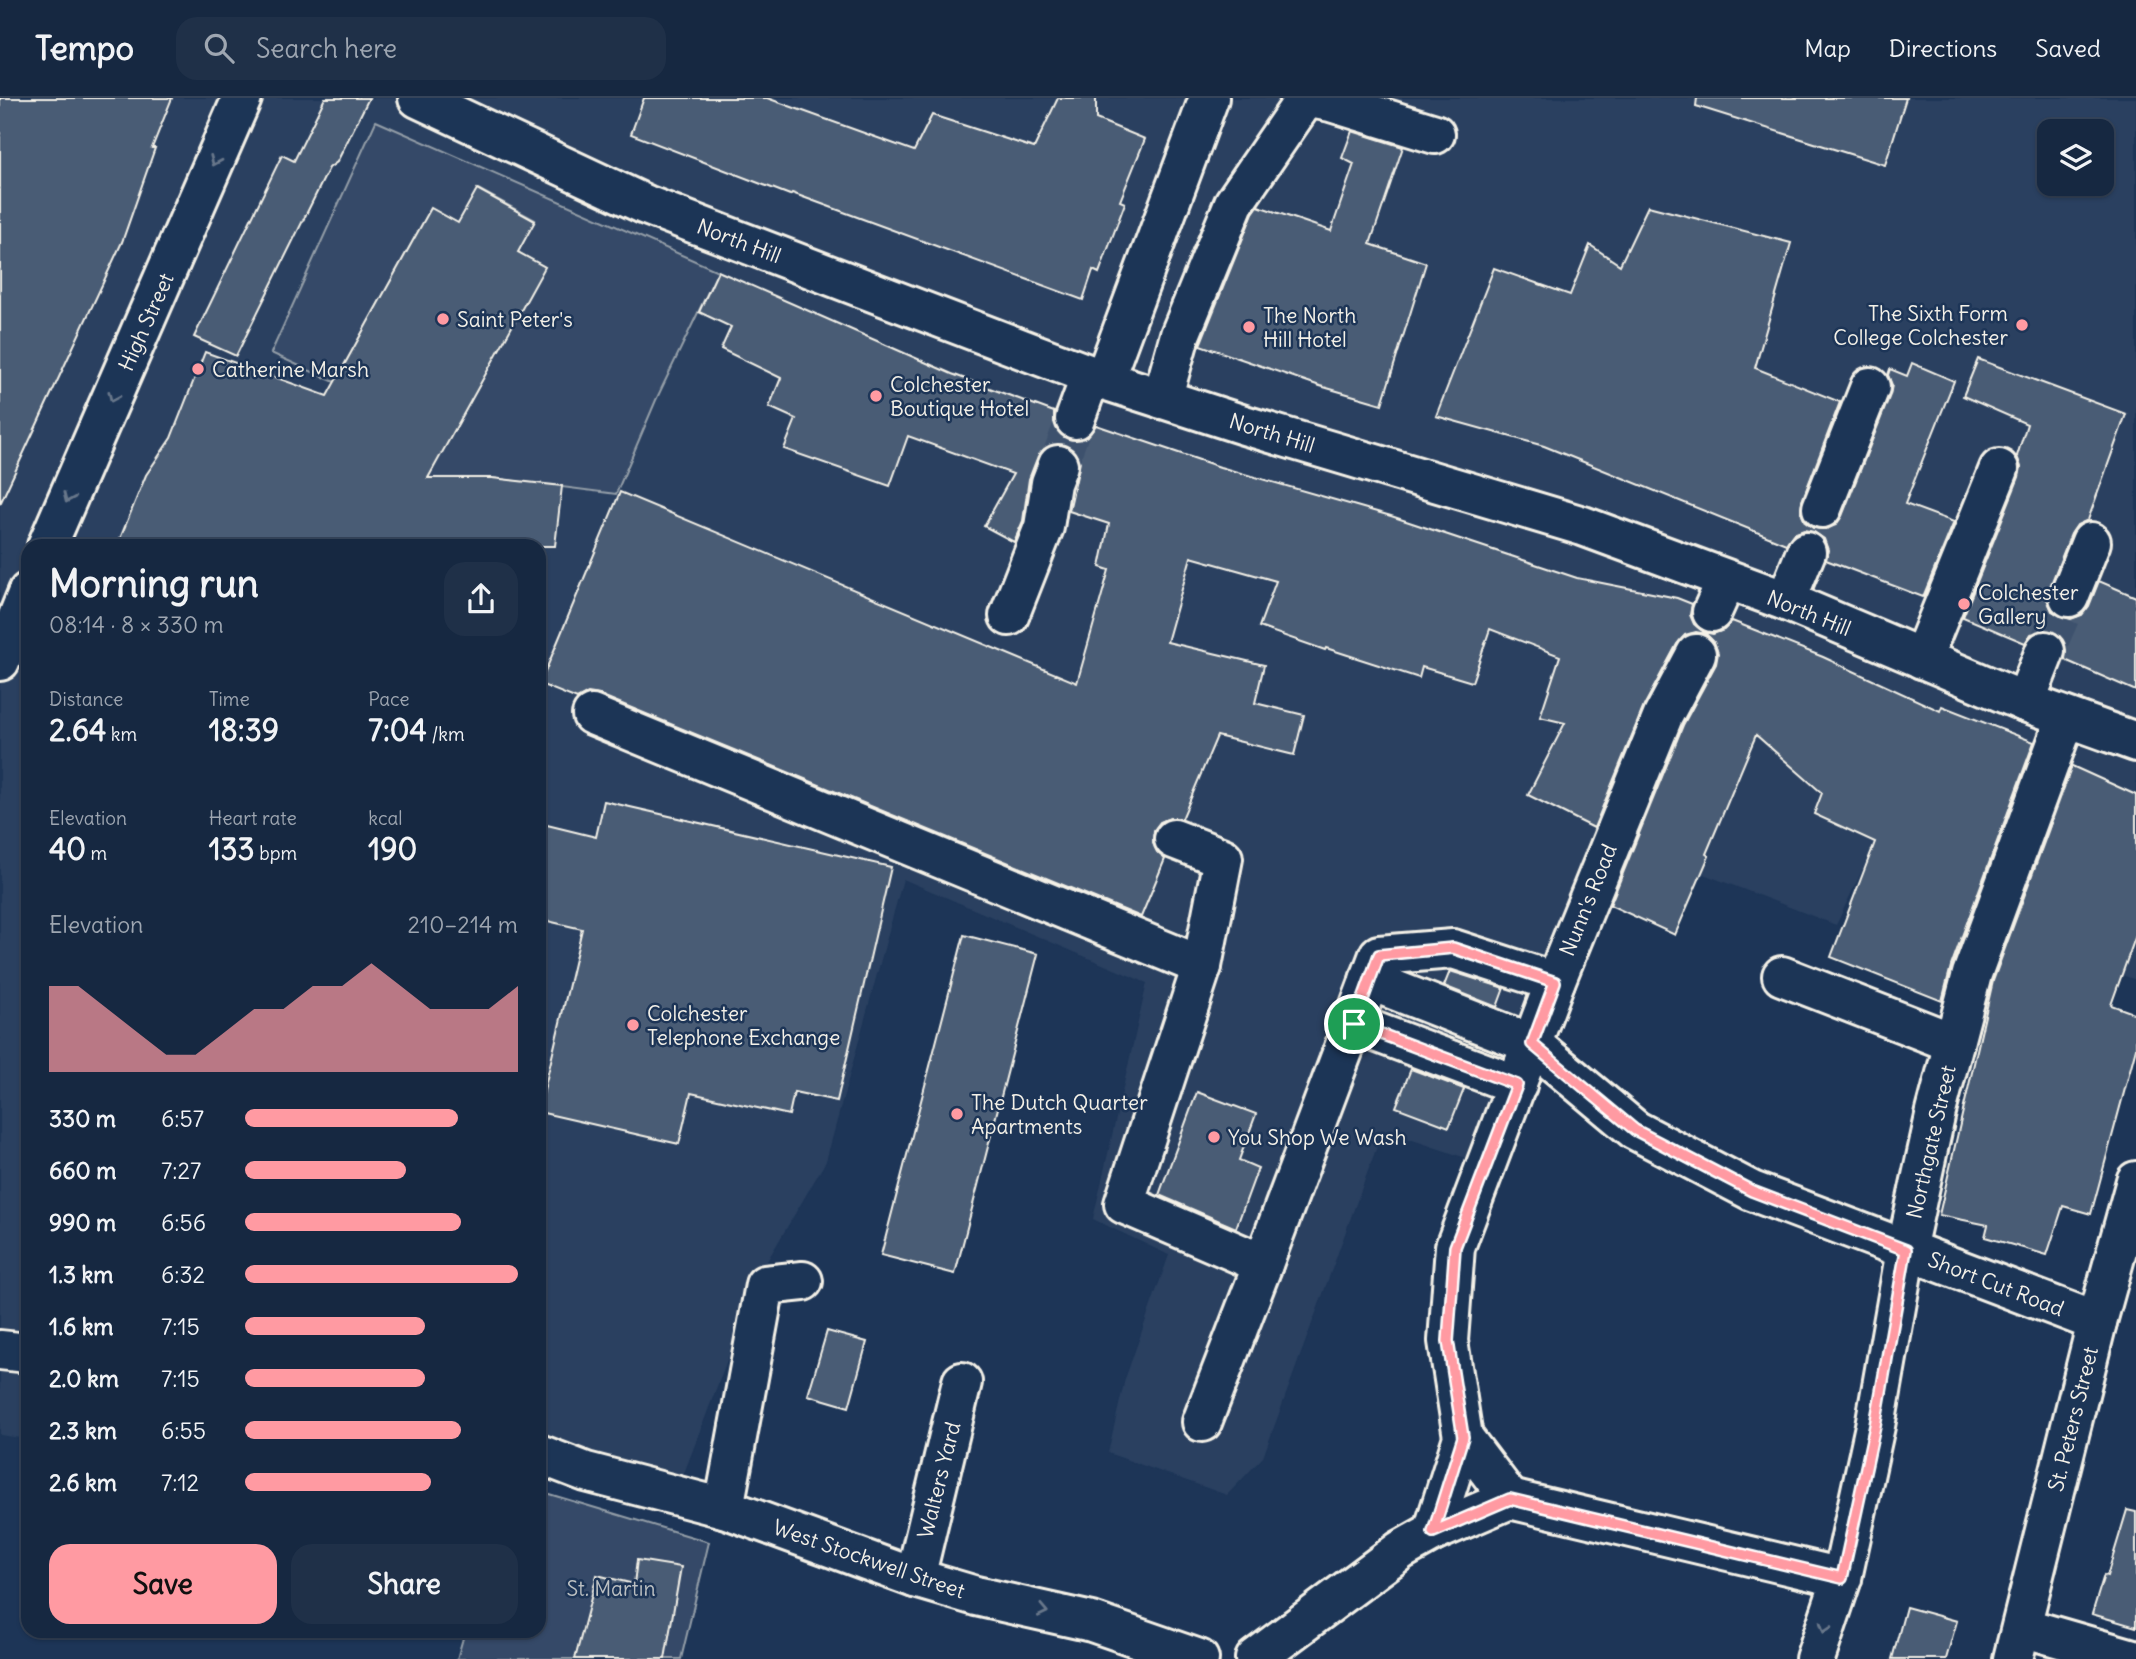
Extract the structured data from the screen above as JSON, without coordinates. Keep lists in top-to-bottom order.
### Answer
{
  "streets": {
    "street": [
      "North Hill",
      "High Street",
      "Nunn's Road",
      "Northgate Street",
      "Short Cut Road",
      "St. Peters Street",
      "Walters Yard",
      "West Stockwell Street"
    ]
  },
  "crossings": [
    ["North Hill", "Northgate Street"],
    ["Nunn's Road", "Short Cut Road"],
    ["Northgate Street", "Short Cut Road"],
    ["Short Cut Road", "St. Peters Street"],
    ["Walters Yard", "West Stockwell Street"]
  ],
  "one_way": ["High Street", "West Stockwell Street"],
  "parks": ["St. Martin"],
  "places": [
    "Saint Peter's",
    "The Sixth Form College Colchester",
    "The North Hill Hotel",
    "Catherine Marsh",
    "Colchester Boutique Hotel",
    "Colchester Gallery",
    "Colchester Telephone Exchange",
    "The Dutch Quarter Apartments",
    "You Shop We Wash"
  ],
  "page": {
    "header": "Tempo",
    "search": "Search here",
    "nav": ["Map", "Directions", "Saved"],
    "heading": ["Morning run", "08:14 · 8 × 330 m"],
    "stats": [
      ["Distance", "2.64 km"],
      ["Time", "18:39"],
      ["Pace", "7:04 /km"],
      ["Elevation", "40 m"],
      ["Heart rate", "133 bpm"],
      ["kcal", "190"]
    ],
    "chart": ["Elevation", "210–214 m"],
    "list": [
      {
        "name": "330 m",
        "note": "6:57"
      },
      {
        "name": "660 m",
        "note": "7:27"
      },
      {
        "name": "990 m",
        "note": "6:56"
      },
      {
        "name": "1.3 km",
        "note": "6:32"
      },
      {
        "name": "1.6 km",
        "note": "7:15"
      },
      {
        "name": "2.0 km",
        "note": "7:15"
      },
      {
        "name": "2.3 km",
        "note": "6:55"
      },
      {
        "name": "2.6 km",
        "note": "7:12"
      }
    ],
    "buttons": ["Save", "Share"]
  }
}
